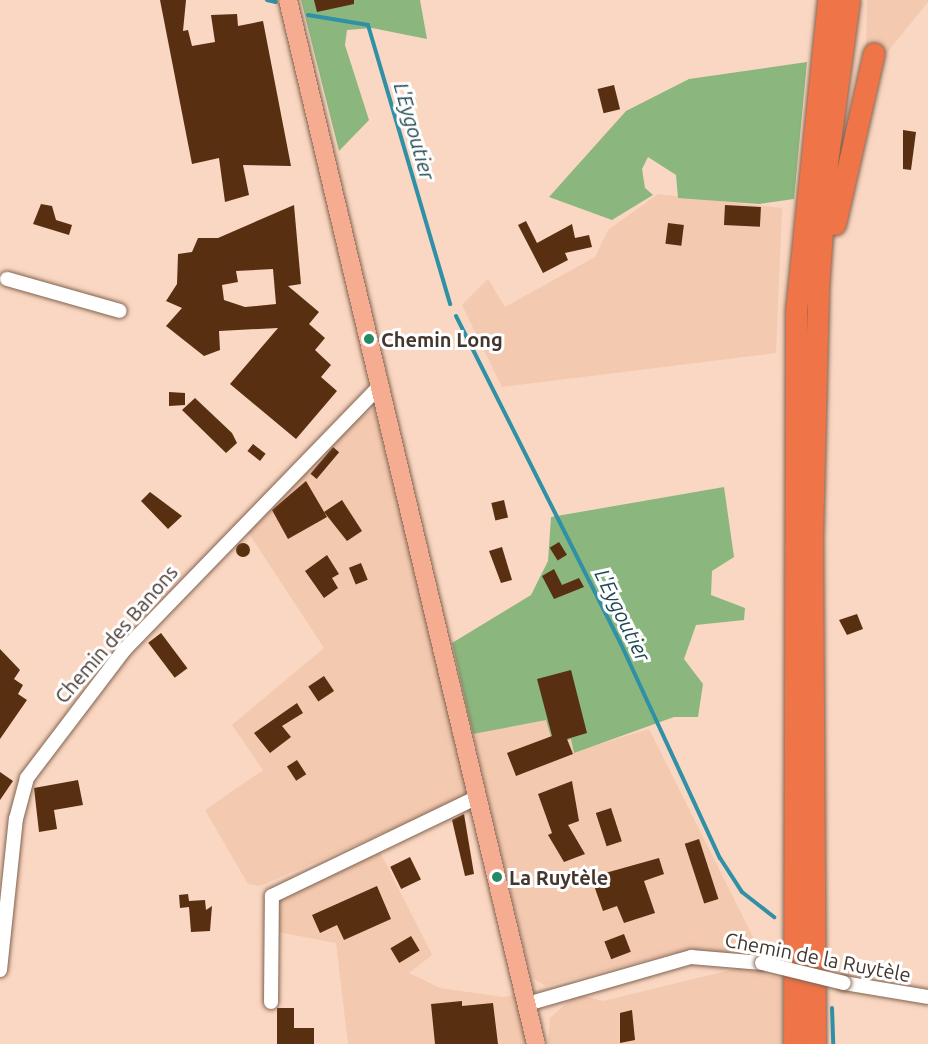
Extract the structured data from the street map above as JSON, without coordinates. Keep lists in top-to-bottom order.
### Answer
{
  "streets": {
    "street": ["Chemin des Banons", "Chemin de la Ruytèle"]
  },
  "water": ["L'Eygoutier"],
  "places": ["Chemin Long", "La Ruytèle"]
}
